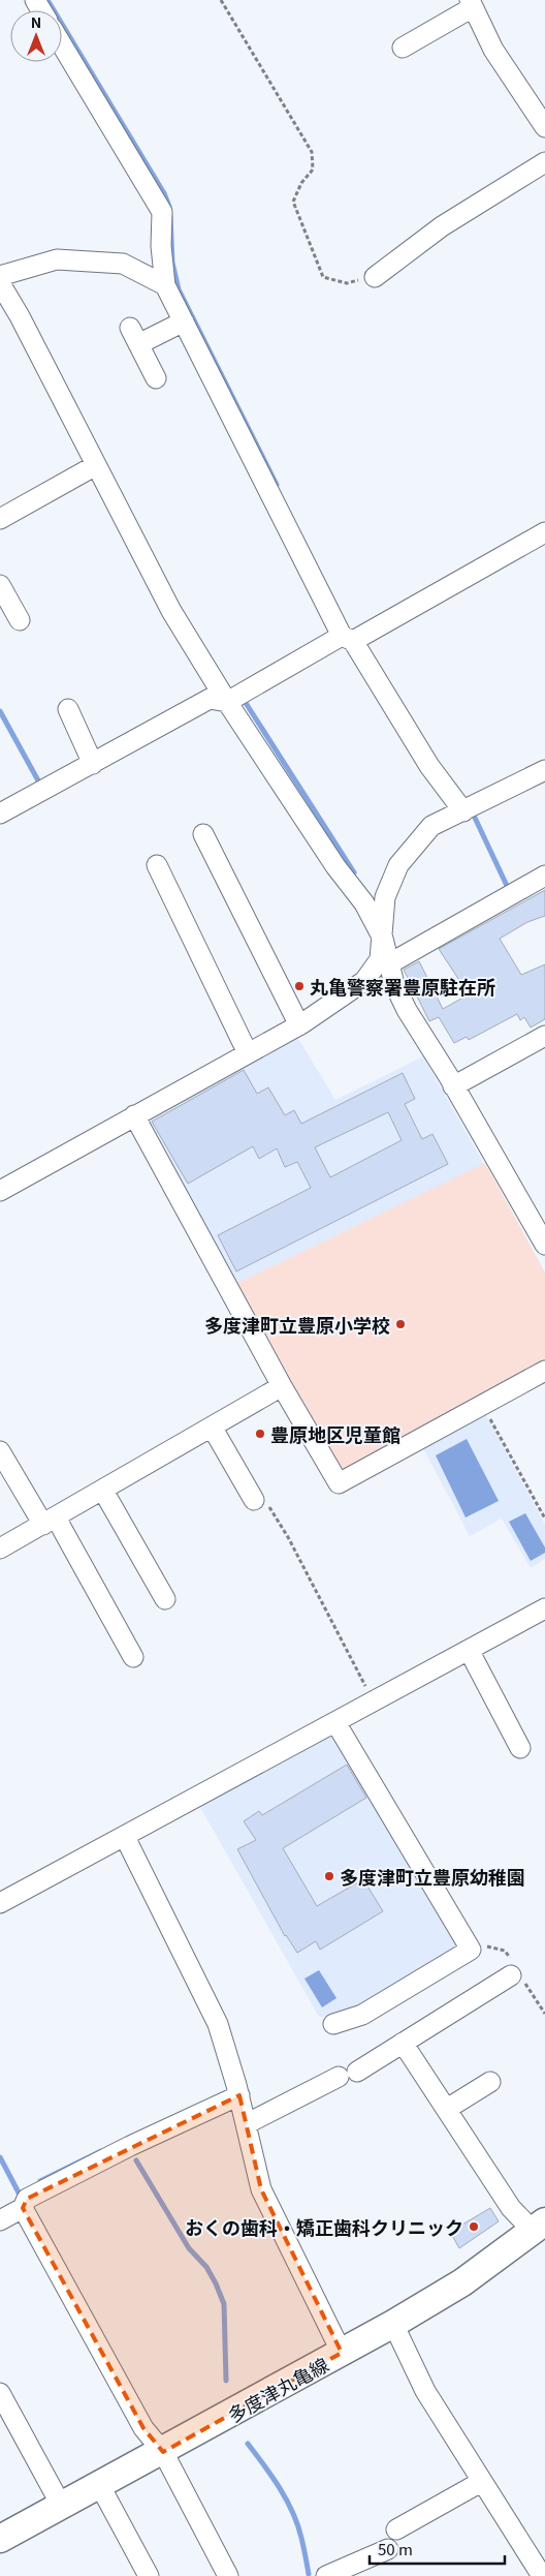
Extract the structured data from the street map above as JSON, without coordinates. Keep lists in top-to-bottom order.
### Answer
{
  "streets": {
    "main road": ["多度津丸亀線"]
  },
  "places": [
    "丸亀警察署豊原駐在所",
    "多度津町立豊原小学校",
    "豊原地区児童館",
    "多度津町立豊原幼稚園",
    "おくの歯科・矯正歯科クリニック"
  ],
  "scale_bar": "50 m",
  "north": "top"
}
